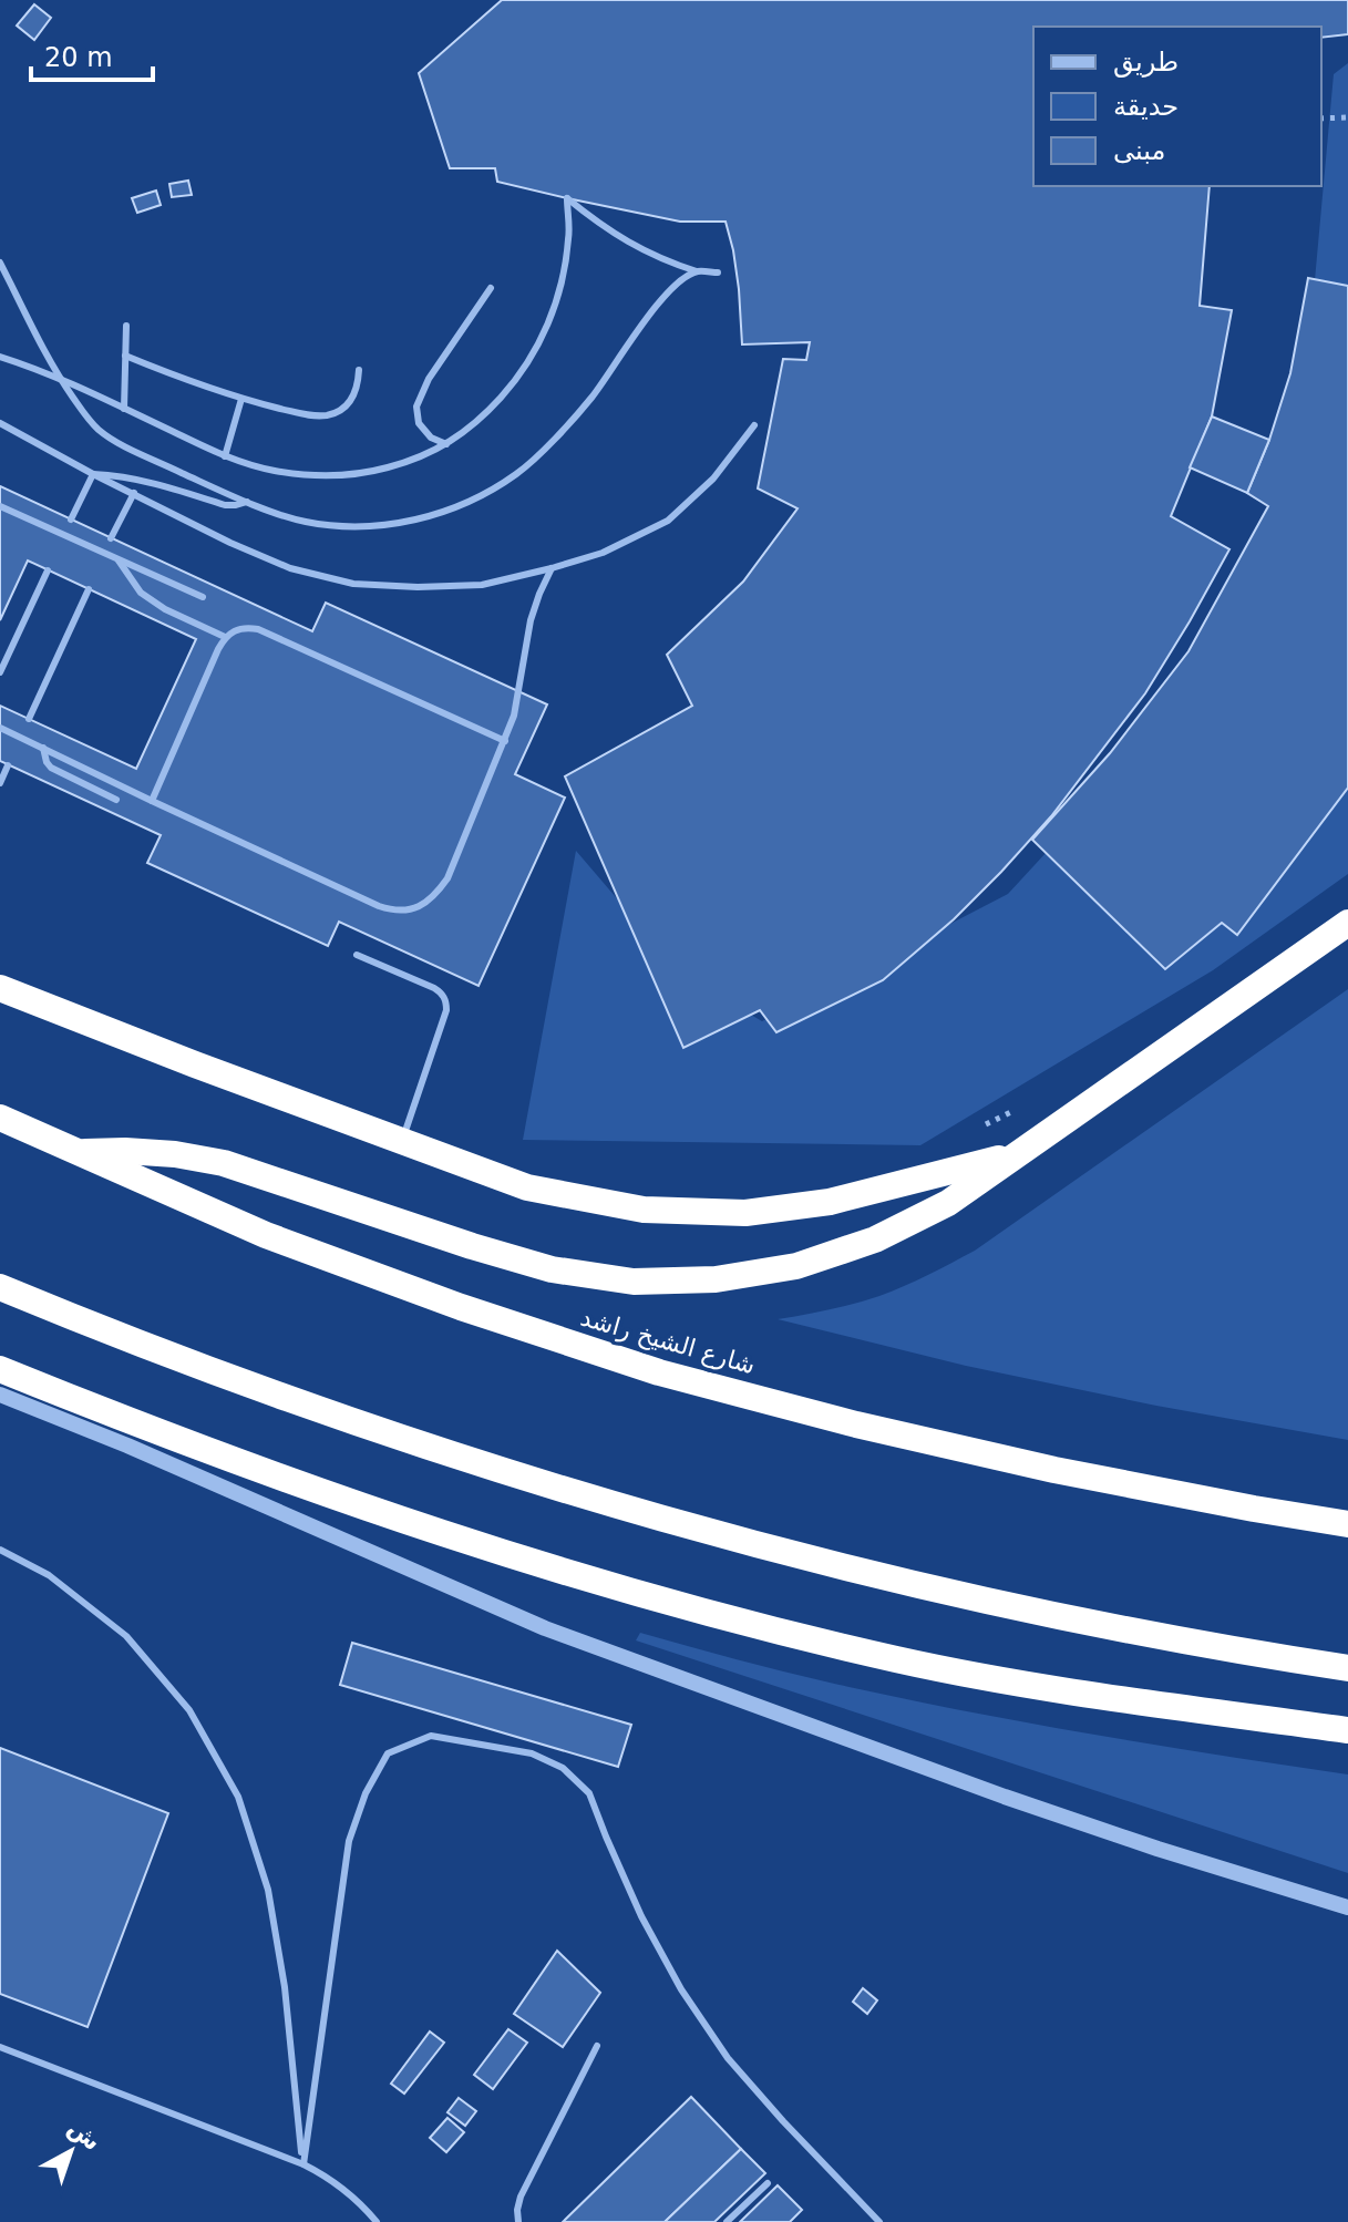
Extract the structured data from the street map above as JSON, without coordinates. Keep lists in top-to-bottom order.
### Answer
{
  "streets": {
    "highway": ["شارع الشيخ راشد"]
  },
  "legend": ["طريق", "حديقة", "مبنى"],
  "scale_bar": "20 m",
  "north": "top right"
}
